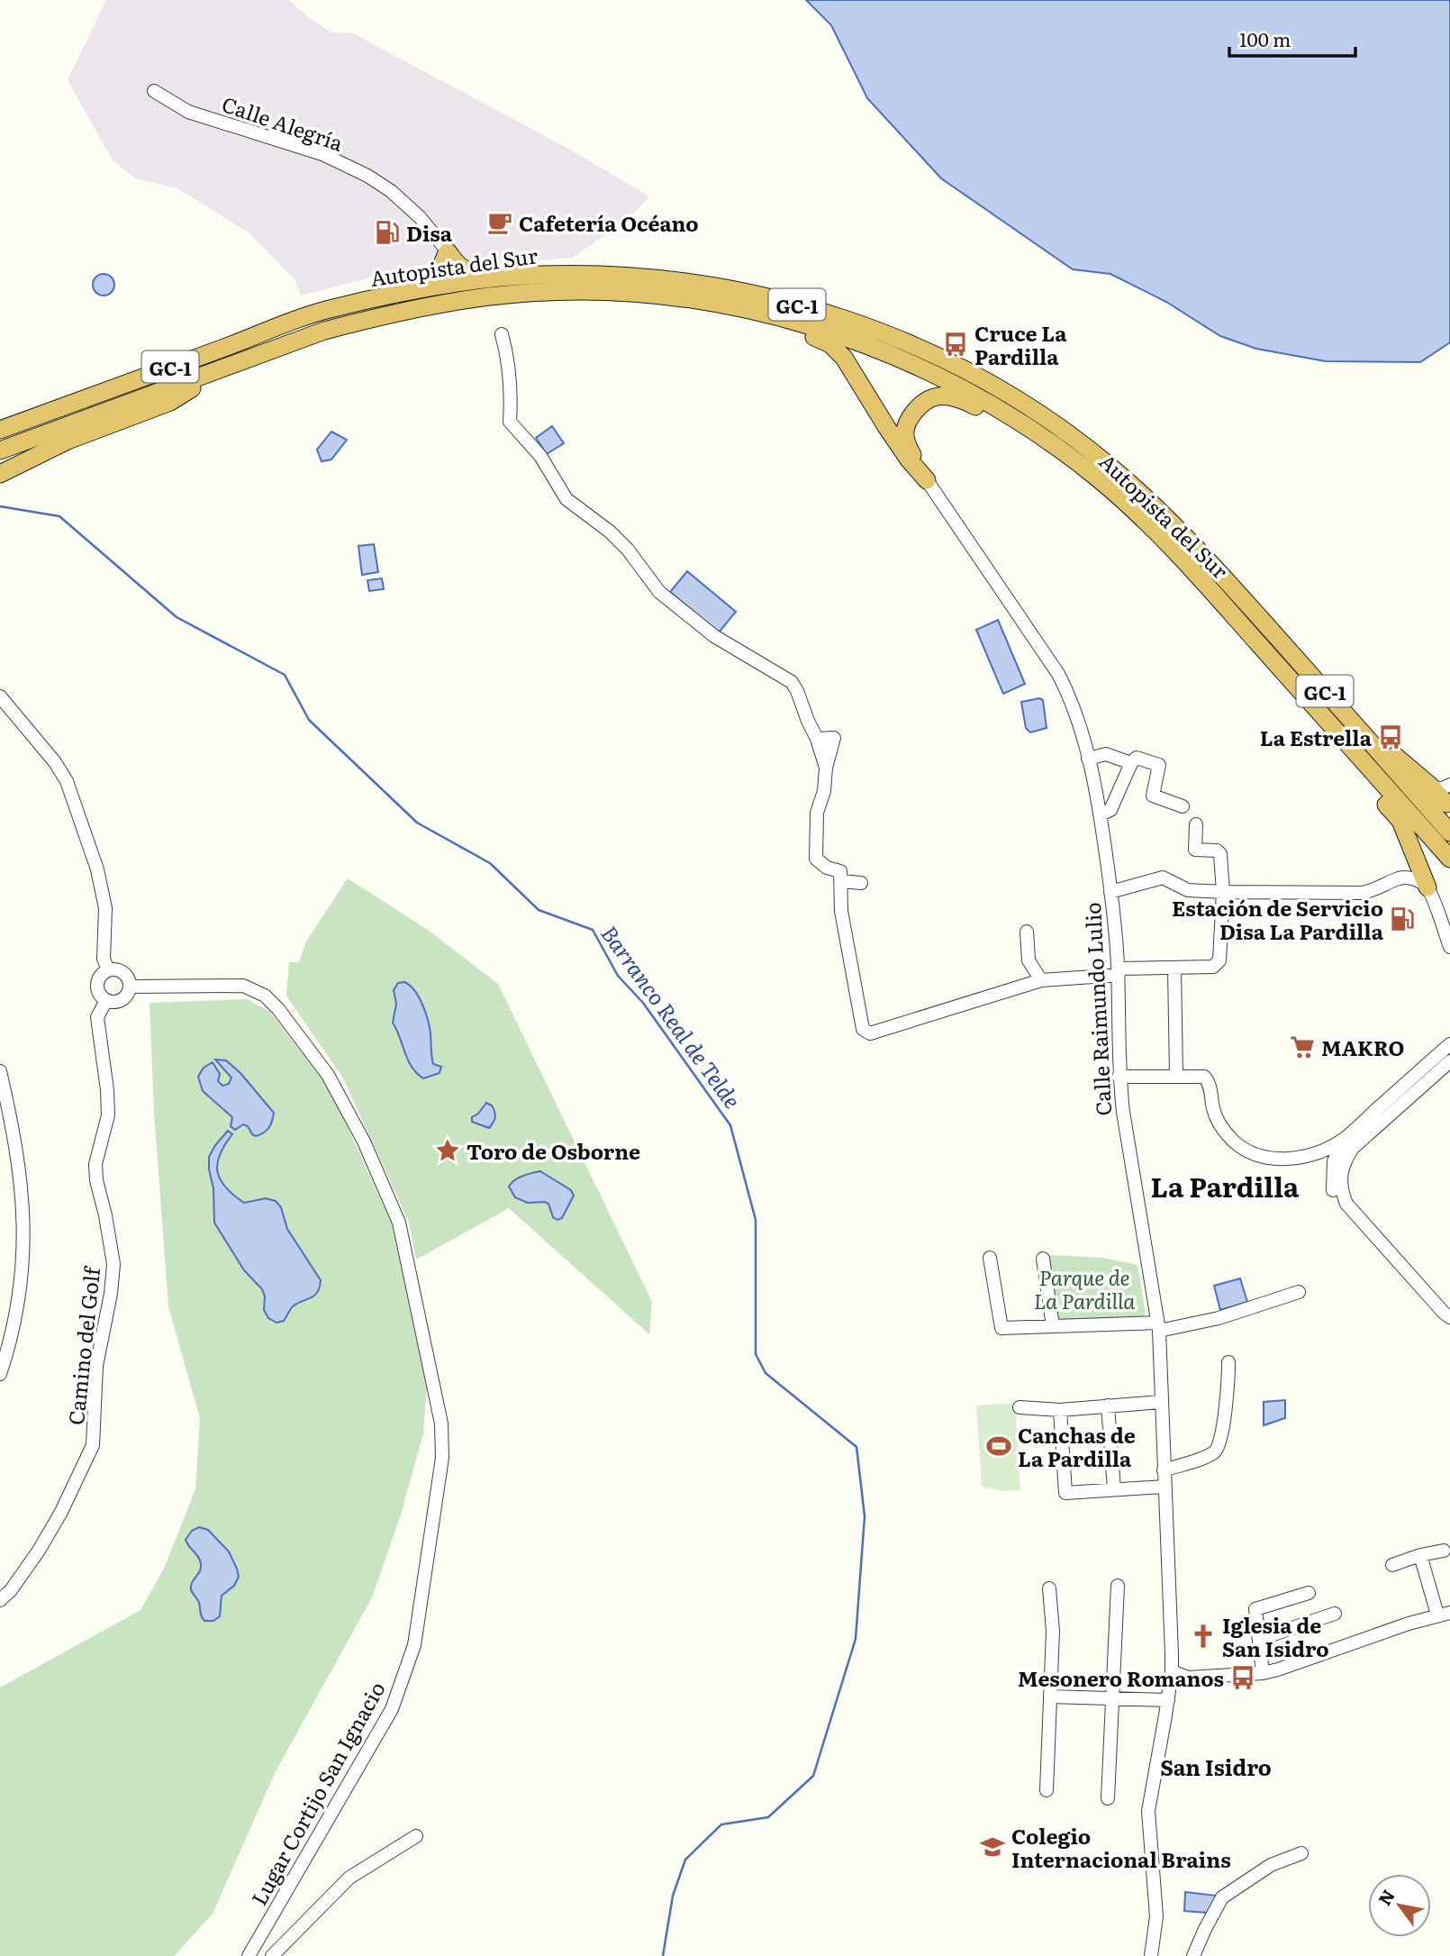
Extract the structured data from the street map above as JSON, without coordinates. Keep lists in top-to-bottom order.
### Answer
{
  "streets": {
    "highway": ["Autopista del Sur", "GC-1"],
    "street": [
      "Calle Alegría",
      "Calle Raimundo Lulio",
      "Camino del Golf",
      "Lugar Cortijo San Ignacio"
    ]
  },
  "crossings": [
    ["Camino del Golf", "Lugar Cortijo San Ignacio"]
  ],
  "districts": ["La Pardilla", "San Isidro"],
  "water": ["Barranco Real de Telde"],
  "parks": ["Parque de La Pardilla"],
  "places": {
    "cafe": ["Cafetería Océano"],
    "fuel station": ["Disa", "Estación de Servicio Disa La Pardilla"],
    "bus stop": ["Cruce La Pardilla", "La Estrella", "Mesonero Romanos"],
    "supermarket": ["MAKRO"],
    "place": ["Toro de Osborne"],
    "sports": ["Canchas de La Pardilla"],
    "church": ["Iglesia de San Isidro"],
    "school or university": ["Colegio Internacional Brains"]
  },
  "scale_bar": "100 m",
  "north": "top left"
}
